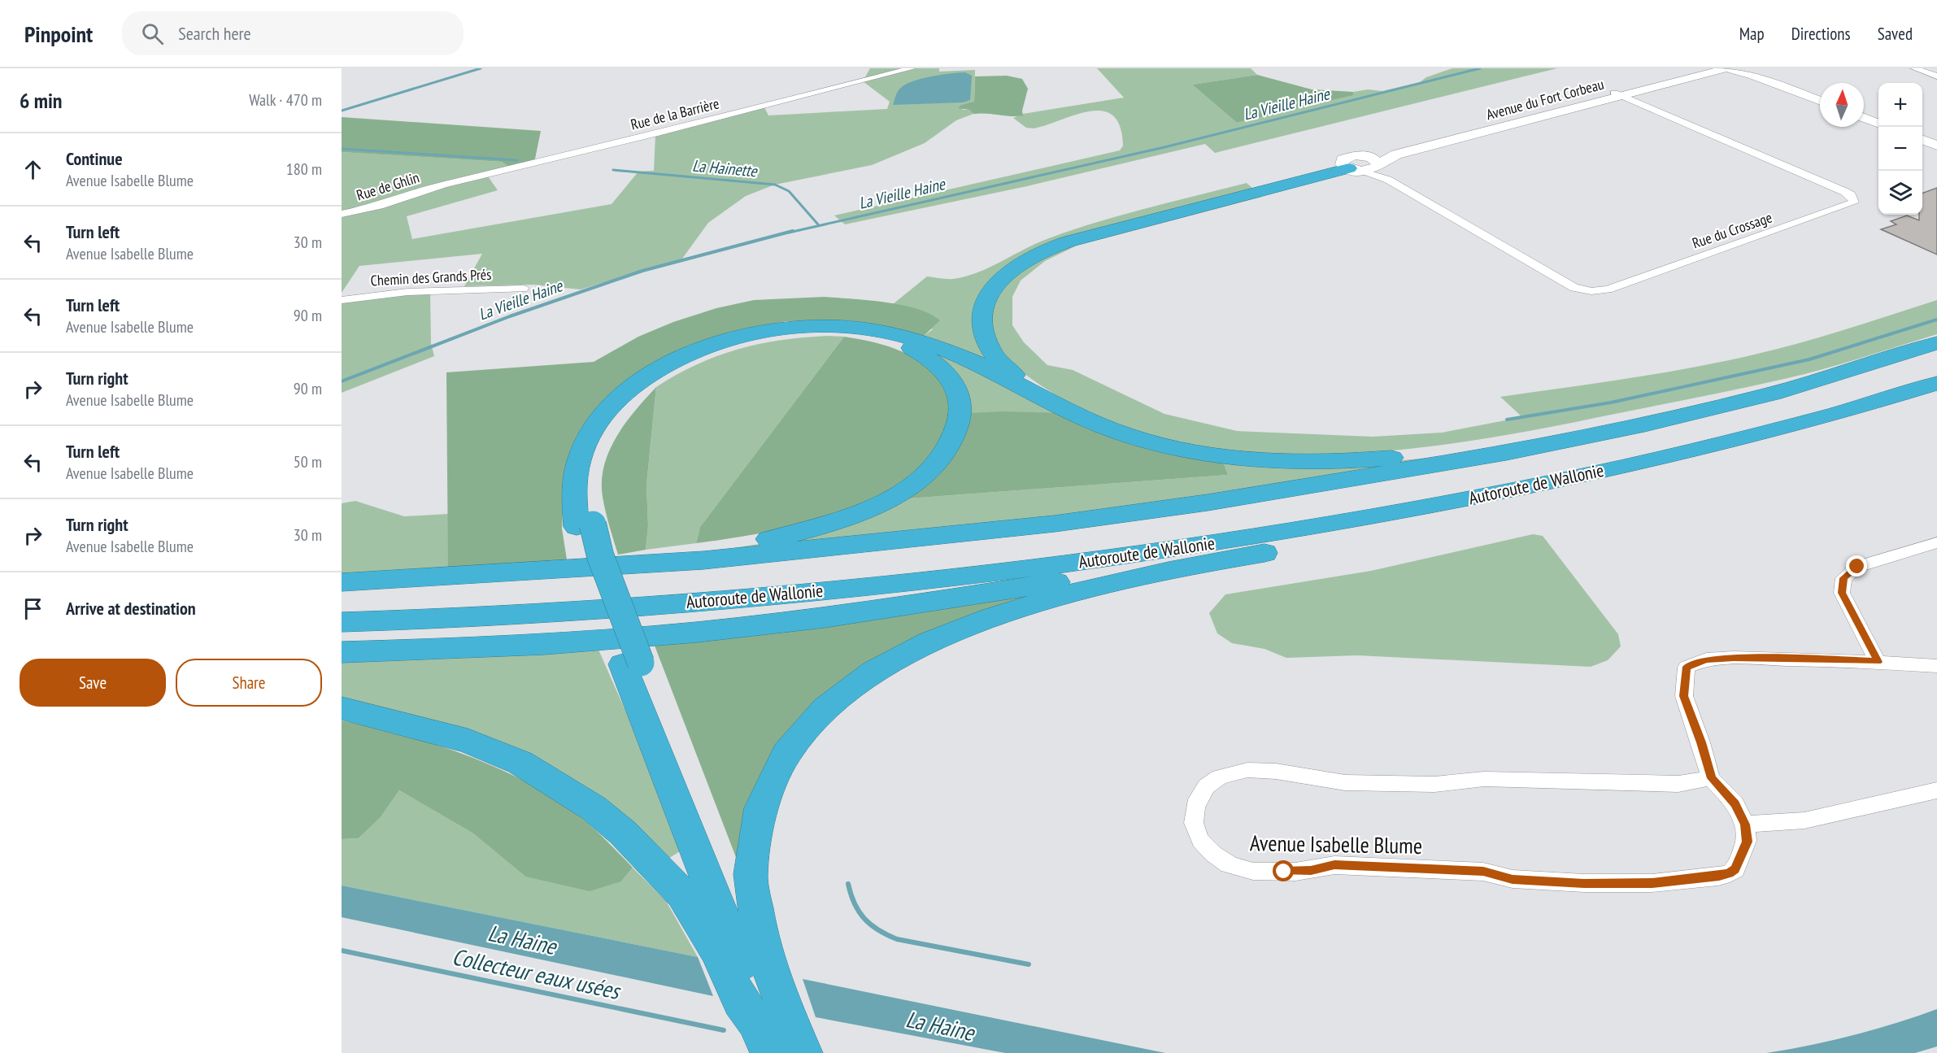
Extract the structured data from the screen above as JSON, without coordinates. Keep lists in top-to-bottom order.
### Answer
{
  "streets": {
    "highway": ["Autoroute de Wallonie"],
    "street": [
      "Avenue du Fort Corbeau",
      "Rue de la Barrière",
      "Rue de Ghlin",
      "Rue du Crossage",
      "Chemin des Grands Prés",
      "Avenue Isabelle Blume"
    ]
  },
  "crossings": [
    ["Avenue du Fort Corbeau", "Rue du Crossage"],
    ["Rue de la Barrière", "Rue de Ghlin"]
  ],
  "water": [
    "La Vieille Haine",
    "La Hainette",
    "La Haine",
    "Collecteur eaux usées"
  ],
  "north": "top",
  "page": {
    "header": "Pinpoint",
    "search": "Search here",
    "nav": ["Map", "Directions", "Saved"],
    "heading": ["6 min", "Walk · 470 m"],
    "map_buttons": ["+", "−"],
    "list": [
      ["Continue", "Avenue Isabelle Blume", "180 m"],
      ["Turn left", "Avenue Isabelle Blume", "30 m"],
      ["Turn left", "Avenue Isabelle Blume", "90 m"],
      ["Turn right", "Avenue Isabelle Blume", "90 m"],
      ["Turn left", "Avenue Isabelle Blume", "50 m"],
      ["Turn right", "Avenue Isabelle Blume", "30 m"],
      "Arrive at destination"
    ],
    "buttons": ["Save", "Share"]
  }
}
